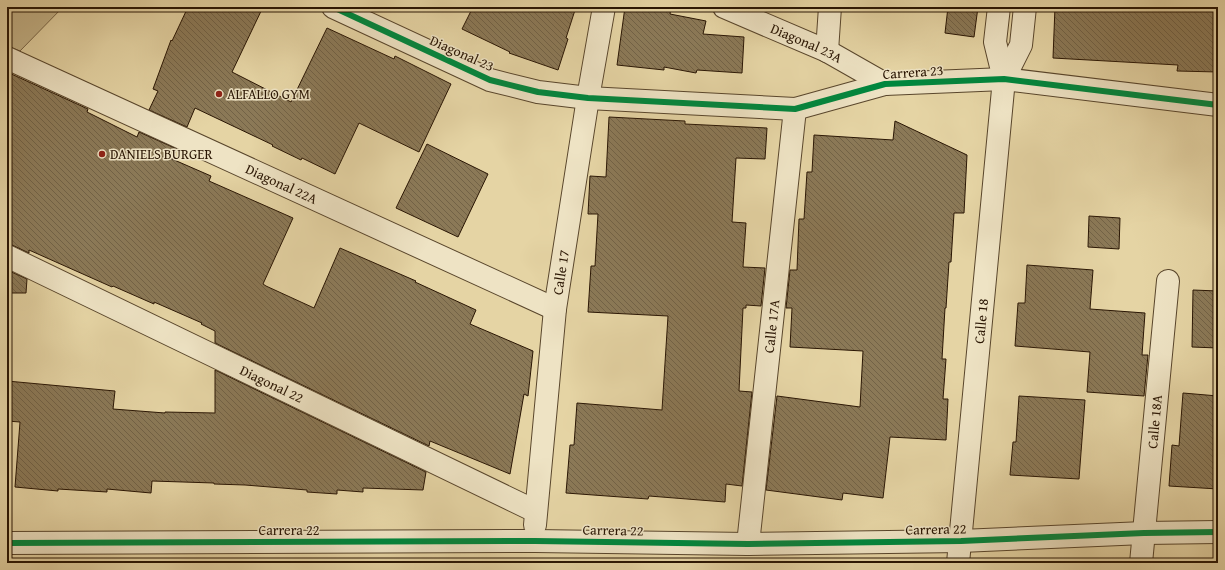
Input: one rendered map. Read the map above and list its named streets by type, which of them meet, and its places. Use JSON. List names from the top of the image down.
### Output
{
  "streets": {
    "street": [
      "Diagonal 23A",
      "Diagonal 23",
      "Carrera 23",
      "Diagonal 22A",
      "Calle 17",
      "Calle 18",
      "Calle 17A",
      "Diagonal 22",
      "Calle 18A",
      "Carrera 22"
    ]
  },
  "crossings": [
    ["Diagonal 23A", "Carrera 23"],
    ["Diagonal 23", "Carrera 23"],
    ["Diagonal 23", "Calle 17"],
    ["Carrera 23", "Calle 17"],
    ["Carrera 23", "Calle 18"],
    ["Carrera 23", "Calle 17A"],
    ["Diagonal 22A", "Calle 17"],
    ["Calle 17", "Diagonal 22"],
    ["Calle 17", "Carrera 22"],
    ["Calle 18", "Carrera 22"],
    ["Calle 17A", "Carrera 22"],
    ["Calle 18A", "Carrera 22"]
  ],
  "places": ["ALFALLO GYM", "DANIELS BURGER"]
}
